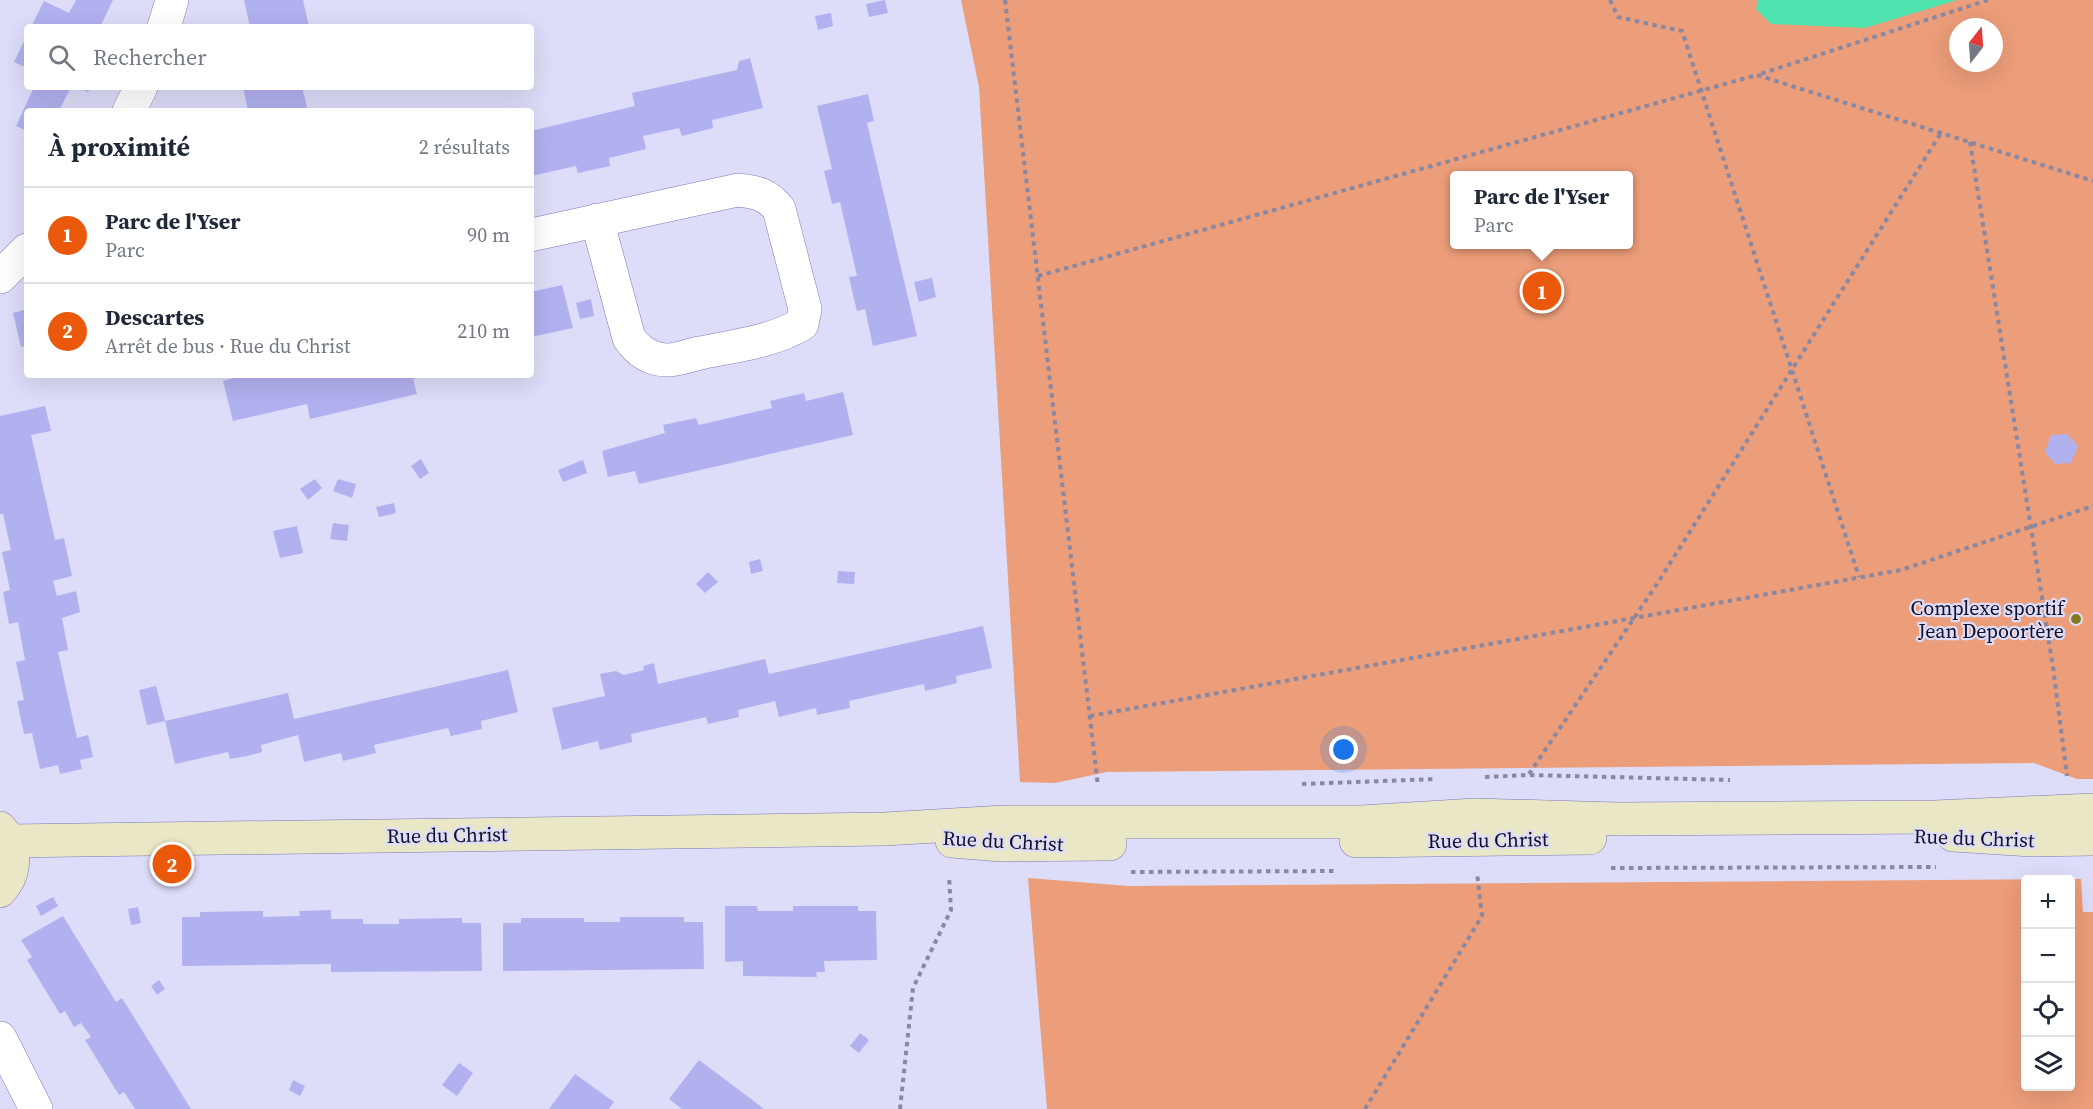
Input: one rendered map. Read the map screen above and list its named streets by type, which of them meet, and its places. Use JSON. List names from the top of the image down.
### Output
{
  "streets": {
    "street": ["Rue du Christ"]
  },
  "places": ["Complexe sportif Jean Depoortère"],
  "north": "top",
  "page": {
    "search": "Rechercher",
    "heading": ["À proximité", "2 résultats"],
    "popup": ["Parc de l'Yser", "Parc"],
    "list": [
      {
        "mark": "1",
        "name": "Parc de l'Yser",
        "note": "Parc",
        "value": "90 m"
      },
      {
        "mark": "2",
        "name": "Descartes",
        "note": "Arrêt de bus · Rue du Christ",
        "value": "210 m"
      }
    ],
    "pins": ["1", "2"],
    "map_buttons": ["+", "−"]
  }
}
